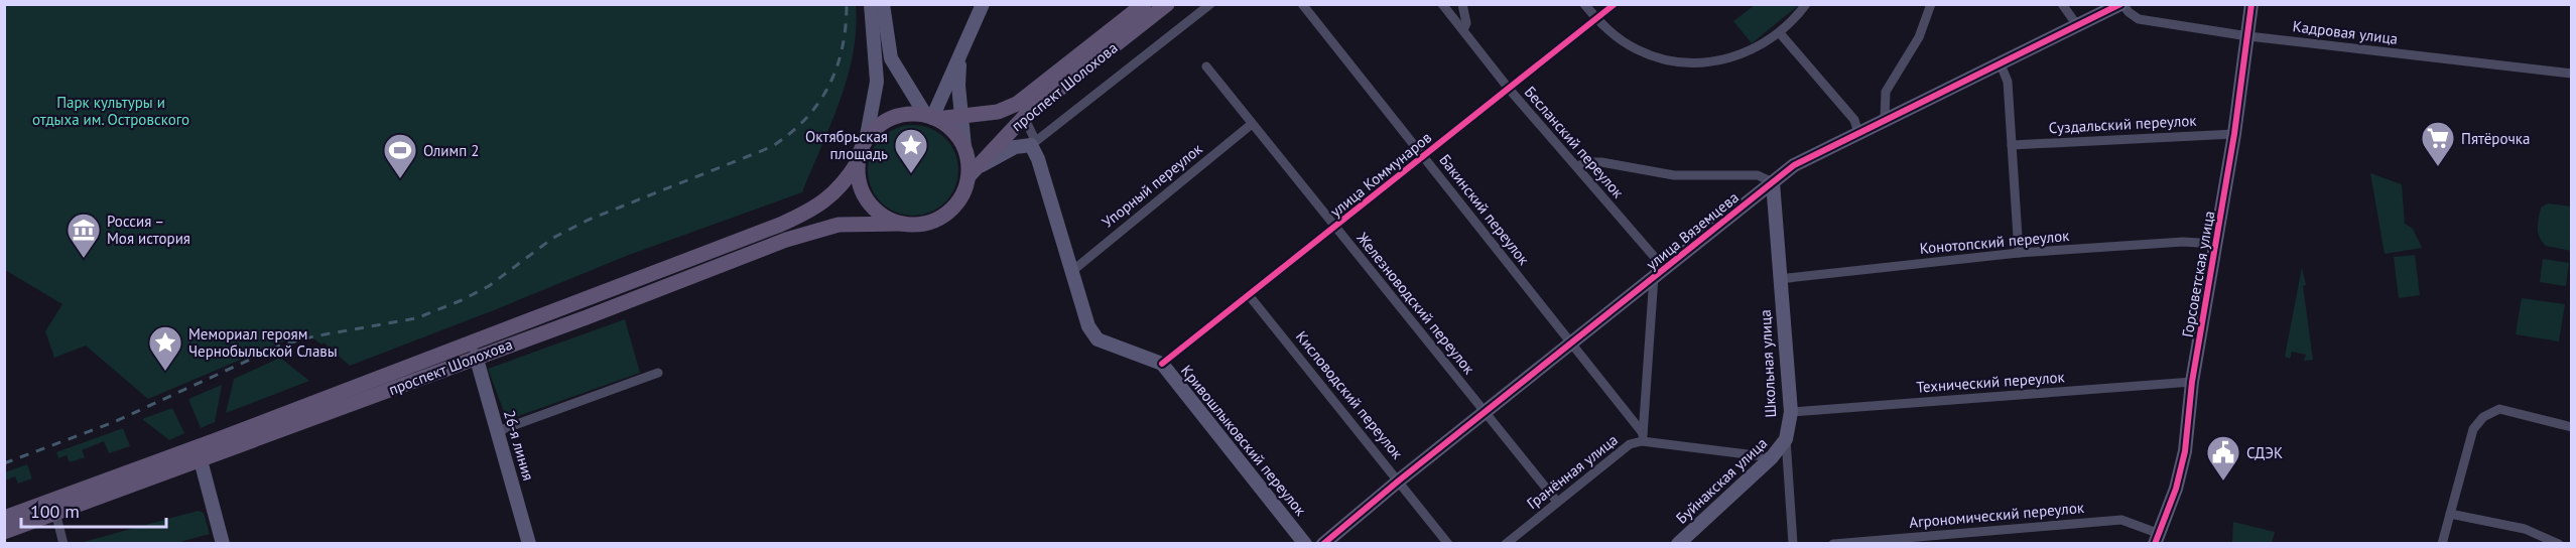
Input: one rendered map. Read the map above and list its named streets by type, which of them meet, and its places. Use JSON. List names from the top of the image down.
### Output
{
  "streets": {
    "main road": ["проспект Шолохова"],
    "street": [
      "Кадровая улица",
      "Суздальский переулок",
      "Бесланский переулок",
      "улица Коммунаров",
      "Упорный переулок",
      "Бакинский переулок",
      "улица Вяземцева",
      "Конотопский переулок",
      "Горсоветская улица",
      "Железноводский переулок",
      "Школьная улица",
      "Технический переулок",
      "Кисловодский переулок",
      "Кривошлыковский переулок",
      "26-я линия",
      "Гранённая улица",
      "Буйнакская улица",
      "Агрономический переулок"
    ]
  },
  "crossings": [
    ["Кадровая улица", "улица Вяземцева"],
    ["Кадровая улица", "Горсоветская улица"],
    ["проспект Шолохова", "26-я линия"],
    ["Суздальский переулок", "Горсоветская улица"],
    ["Бесланский переулок", "улица Коммунаров"],
    ["Бесланский переулок", "улица Вяземцева"],
    ["улица Коммунаров", "Бакинский переулок"],
    ["улица Коммунаров", "Железноводский переулок"],
    ["улица Коммунаров", "Кисловодский переулок"],
    ["улица Коммунаров", "Кривошлыковский переулок"],
    ["Упорный переулок", "Железноводский переулок"],
    ["Упорный переулок", "Кривошлыковский переулок"],
    ["Бакинский переулок", "улица Вяземцева"],
    ["Бакинский переулок", "Гранённая улица"],
    ["улица Вяземцева", "Железноводский переулок"],
    ["улица Вяземцева", "Школьная улица"],
    ["улица Вяземцева", "Кисловодский переулок"],
    ["Конотопский переулок", "Горсоветская улица"],
    ["Конотопский переулок", "Школьная улица"],
    ["Горсоветская улица", "Технический переулок"],
    ["Горсоветская улица", "Агрономический переулок"],
    ["Железноводский переулок", "Гранённая улица"],
    ["Школьная улица", "Технический переулок"],
    ["Школьная улица", "Буйнакская улица"],
    ["Гранённая улица", "Буйнакская улица"]
  ],
  "parks": ["Парк культуры и отдыха им. Островского"],
  "places": {
    "supermarket": ["Пятёрочка"],
    "place": ["Октябрьская площадь", "Мемориал героям Чернобыльской Славы"],
    "sports": ["Олимп 2"],
    "museum": ["Россия – Моя история"],
    "public building": ["СДЭК"]
  },
  "scale_bar": "100 m"
}
